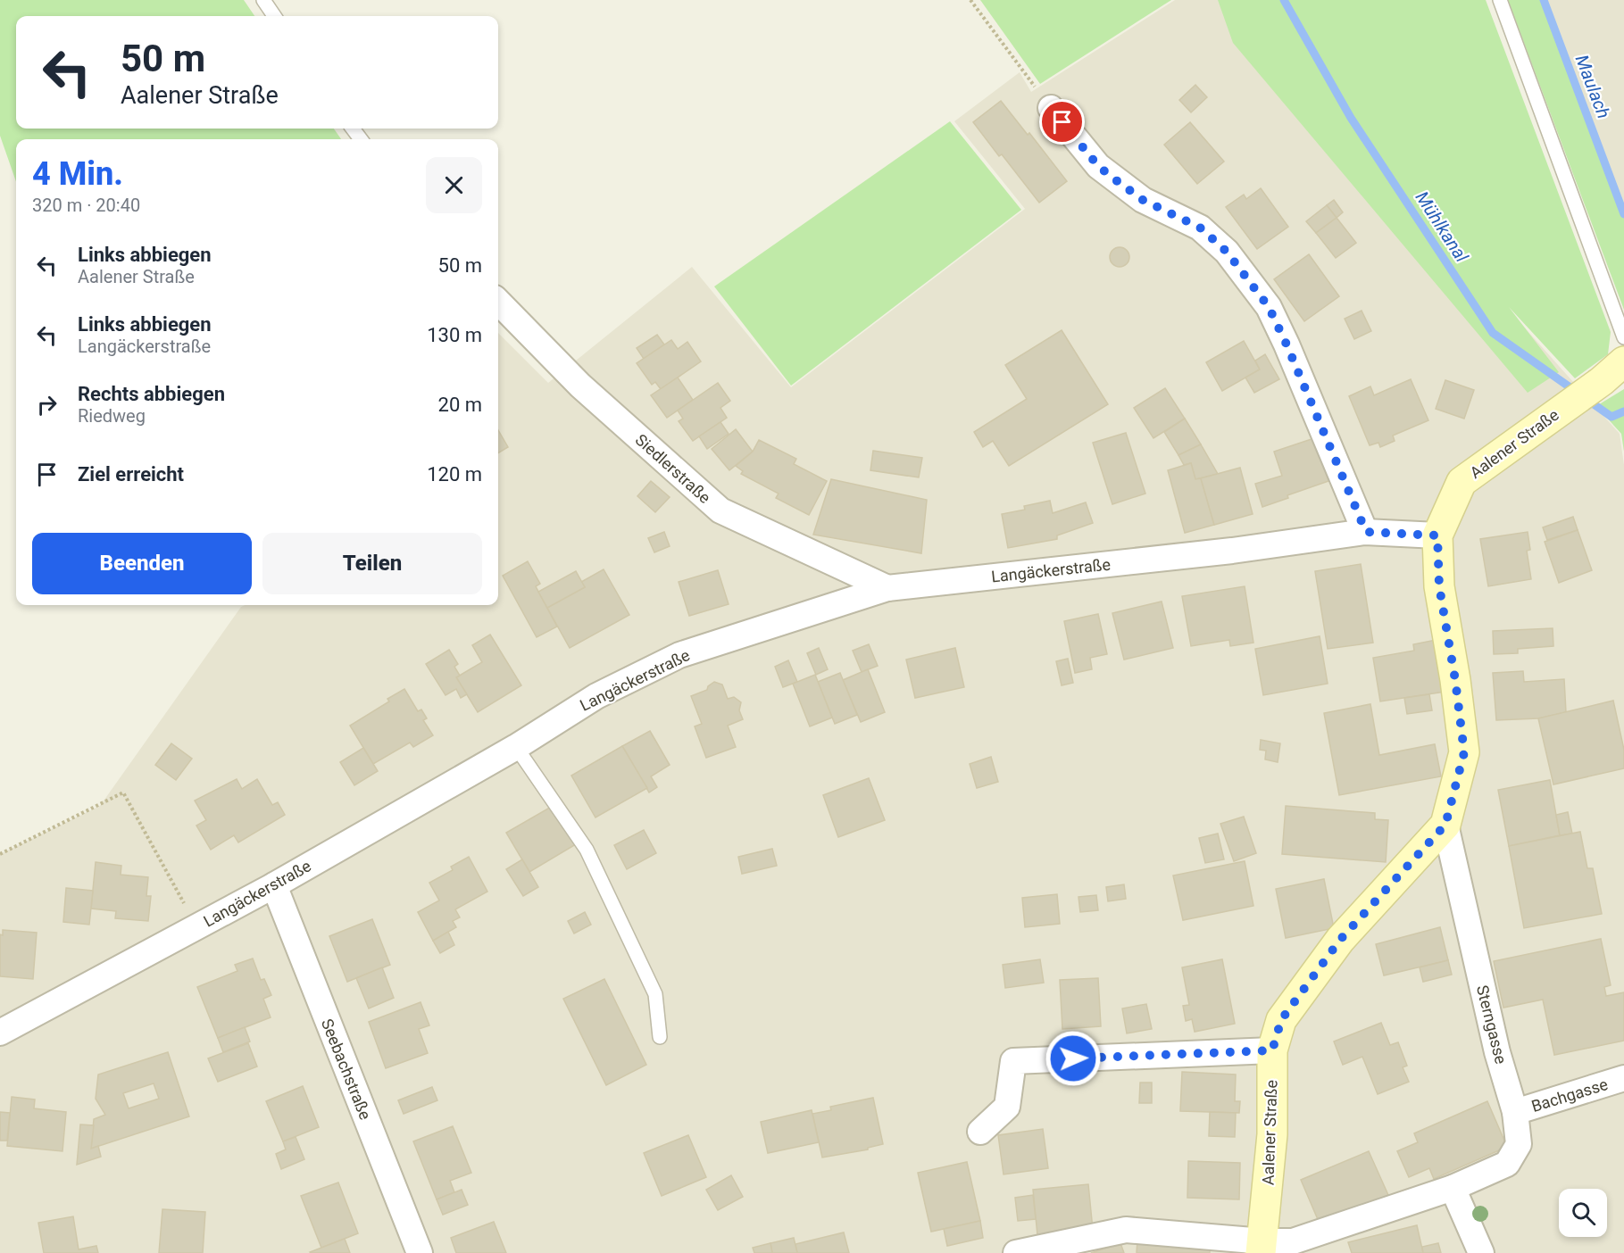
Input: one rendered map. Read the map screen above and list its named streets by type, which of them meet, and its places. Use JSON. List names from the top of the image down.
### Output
{
  "streets": {
    "street": [
      "Aalener Straße",
      "Siedlerstraße",
      "Langäckerstraße",
      "Sterngasse",
      "Seebachstraße",
      "Bachgasse"
    ]
  },
  "crossings": [
    ["Aalener Straße", "Langäckerstraße"],
    ["Aalener Straße", "Sterngasse"],
    ["Siedlerstraße", "Langäckerstraße"],
    ["Langäckerstraße", "Seebachstraße"],
    ["Sterngasse", "Bachgasse"]
  ],
  "water": ["Maulach", "Mühlkanal"],
  "page": {
    "turn": ["50 m", "Aalener Straße"],
    "heading": ["4 Min.", "320 m · 20:40"],
    "list": [
      {
        "name": "Links abbiegen",
        "note": "Aalener Straße",
        "value": "50 m"
      },
      {
        "name": "Links abbiegen",
        "note": "Langäckerstraße",
        "value": "130 m"
      },
      {
        "name": "Rechts abbiegen",
        "note": "Riedweg",
        "value": "20 m"
      },
      {
        "name": "Ziel erreicht",
        "value": "120 m"
      }
    ],
    "buttons": ["Beenden", "Teilen"]
  }
}
